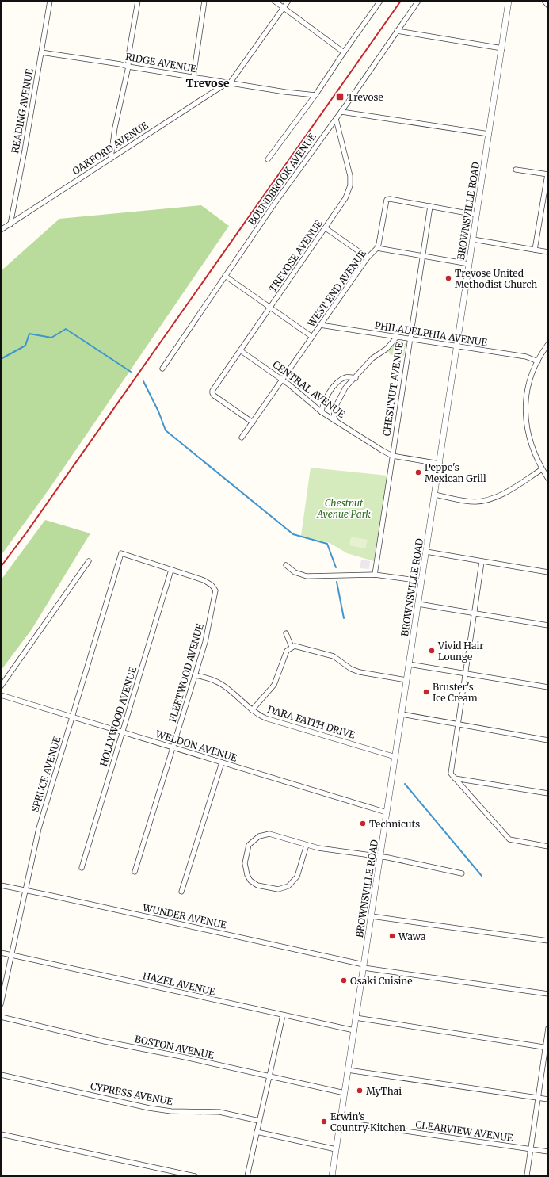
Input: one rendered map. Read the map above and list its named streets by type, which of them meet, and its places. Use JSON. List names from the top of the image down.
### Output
{
  "streets": {
    "street": [
      "RIDGE AVENUE",
      "READING AVENUE",
      "OAKFORD AVENUE",
      "BOUNDBROOK AVENUE",
      "BROWNSVILLE ROAD",
      "TREVOSE AVENUE",
      "WEST END AVENUE",
      "PHILADELPHIA AVENUE",
      "CENTRAL AVENUE",
      "CHESTNUT AVENUE",
      "FLEETWOOD AVENUE",
      "HOLLYWOOD AVENUE",
      "DARA FAITH DRIVE",
      "WELDON AVENUE",
      "SPRUCE AVENUE",
      "WUNDER AVENUE",
      "HAZEL AVENUE",
      "BOSTON AVENUE",
      "CYPRESS AVENUE",
      "CLEARVIEW AVENUE"
    ]
  },
  "crossings": [
    ["RIDGE AVENUE", "READING AVENUE"],
    ["RIDGE AVENUE", "OAKFORD AVENUE"],
    ["READING AVENUE", "OAKFORD AVENUE"],
    ["BOUNDBROOK AVENUE", "TREVOSE AVENUE"],
    ["BROWNSVILLE ROAD", "PHILADELPHIA AVENUE"],
    ["BROWNSVILLE ROAD", "CENTRAL AVENUE"],
    ["BROWNSVILLE ROAD", "DARA FAITH DRIVE"],
    ["BROWNSVILLE ROAD", "WELDON AVENUE"],
    ["BROWNSVILLE ROAD", "WUNDER AVENUE"],
    ["BROWNSVILLE ROAD", "HAZEL AVENUE"],
    ["BROWNSVILLE ROAD", "BOSTON AVENUE"],
    ["BROWNSVILLE ROAD", "CLEARVIEW AVENUE"],
    ["TREVOSE AVENUE", "WEST END AVENUE"],
    ["TREVOSE AVENUE", "CENTRAL AVENUE"],
    ["WEST END AVENUE", "PHILADELPHIA AVENUE"],
    ["WEST END AVENUE", "CENTRAL AVENUE"],
    ["WEST END AVENUE", "CHESTNUT AVENUE"],
    ["PHILADELPHIA AVENUE", "CHESTNUT AVENUE"],
    ["CENTRAL AVENUE", "CHESTNUT AVENUE"],
    ["FLEETWOOD AVENUE", "HOLLYWOOD AVENUE"],
    ["FLEETWOOD AVENUE", "DARA FAITH DRIVE"],
    ["FLEETWOOD AVENUE", "WELDON AVENUE"],
    ["FLEETWOOD AVENUE", "SPRUCE AVENUE"],
    ["HOLLYWOOD AVENUE", "WELDON AVENUE"],
    ["HOLLYWOOD AVENUE", "SPRUCE AVENUE"],
    ["WELDON AVENUE", "SPRUCE AVENUE"],
    ["SPRUCE AVENUE", "WUNDER AVENUE"],
    ["SPRUCE AVENUE", "HAZEL AVENUE"]
  ],
  "districts": ["Trevose"],
  "parks": ["Chestnut Avenue Park"],
  "places": {
    "transit": ["Trevose"],
    "other": [
      "Trevose United Methodist Church",
      "Peppe's Mexican Grill",
      "Vivid Hair Lounge",
      "Bruster's Ice Cream",
      "Technicuts",
      "Wawa",
      "Osaki Cuisine",
      "MyThai",
      "Erwin's Country Kitchen"
    ]
  }
}
